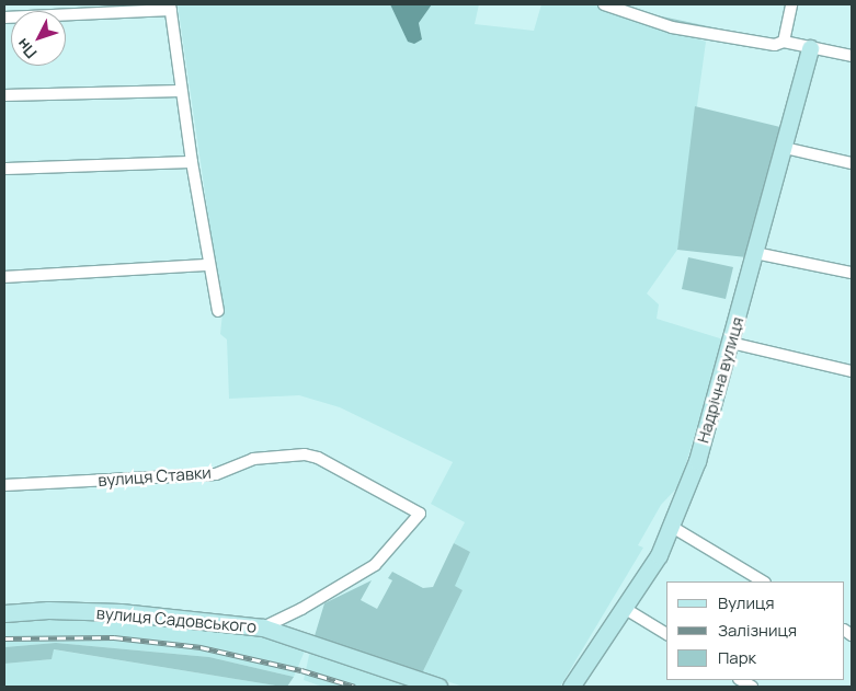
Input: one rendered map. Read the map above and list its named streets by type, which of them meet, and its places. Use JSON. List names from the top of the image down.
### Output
{
  "streets": {
    "street": ["Надрічна вулиця", "вулиця Ставки", "вулиця Садовського"]
  },
  "crossings": [
    ["вулиця Ставки", "вулиця Садовського"]
  ],
  "legend": ["Вулиця", "Залізниця", "Парк"],
  "north": "bottom left"
}
